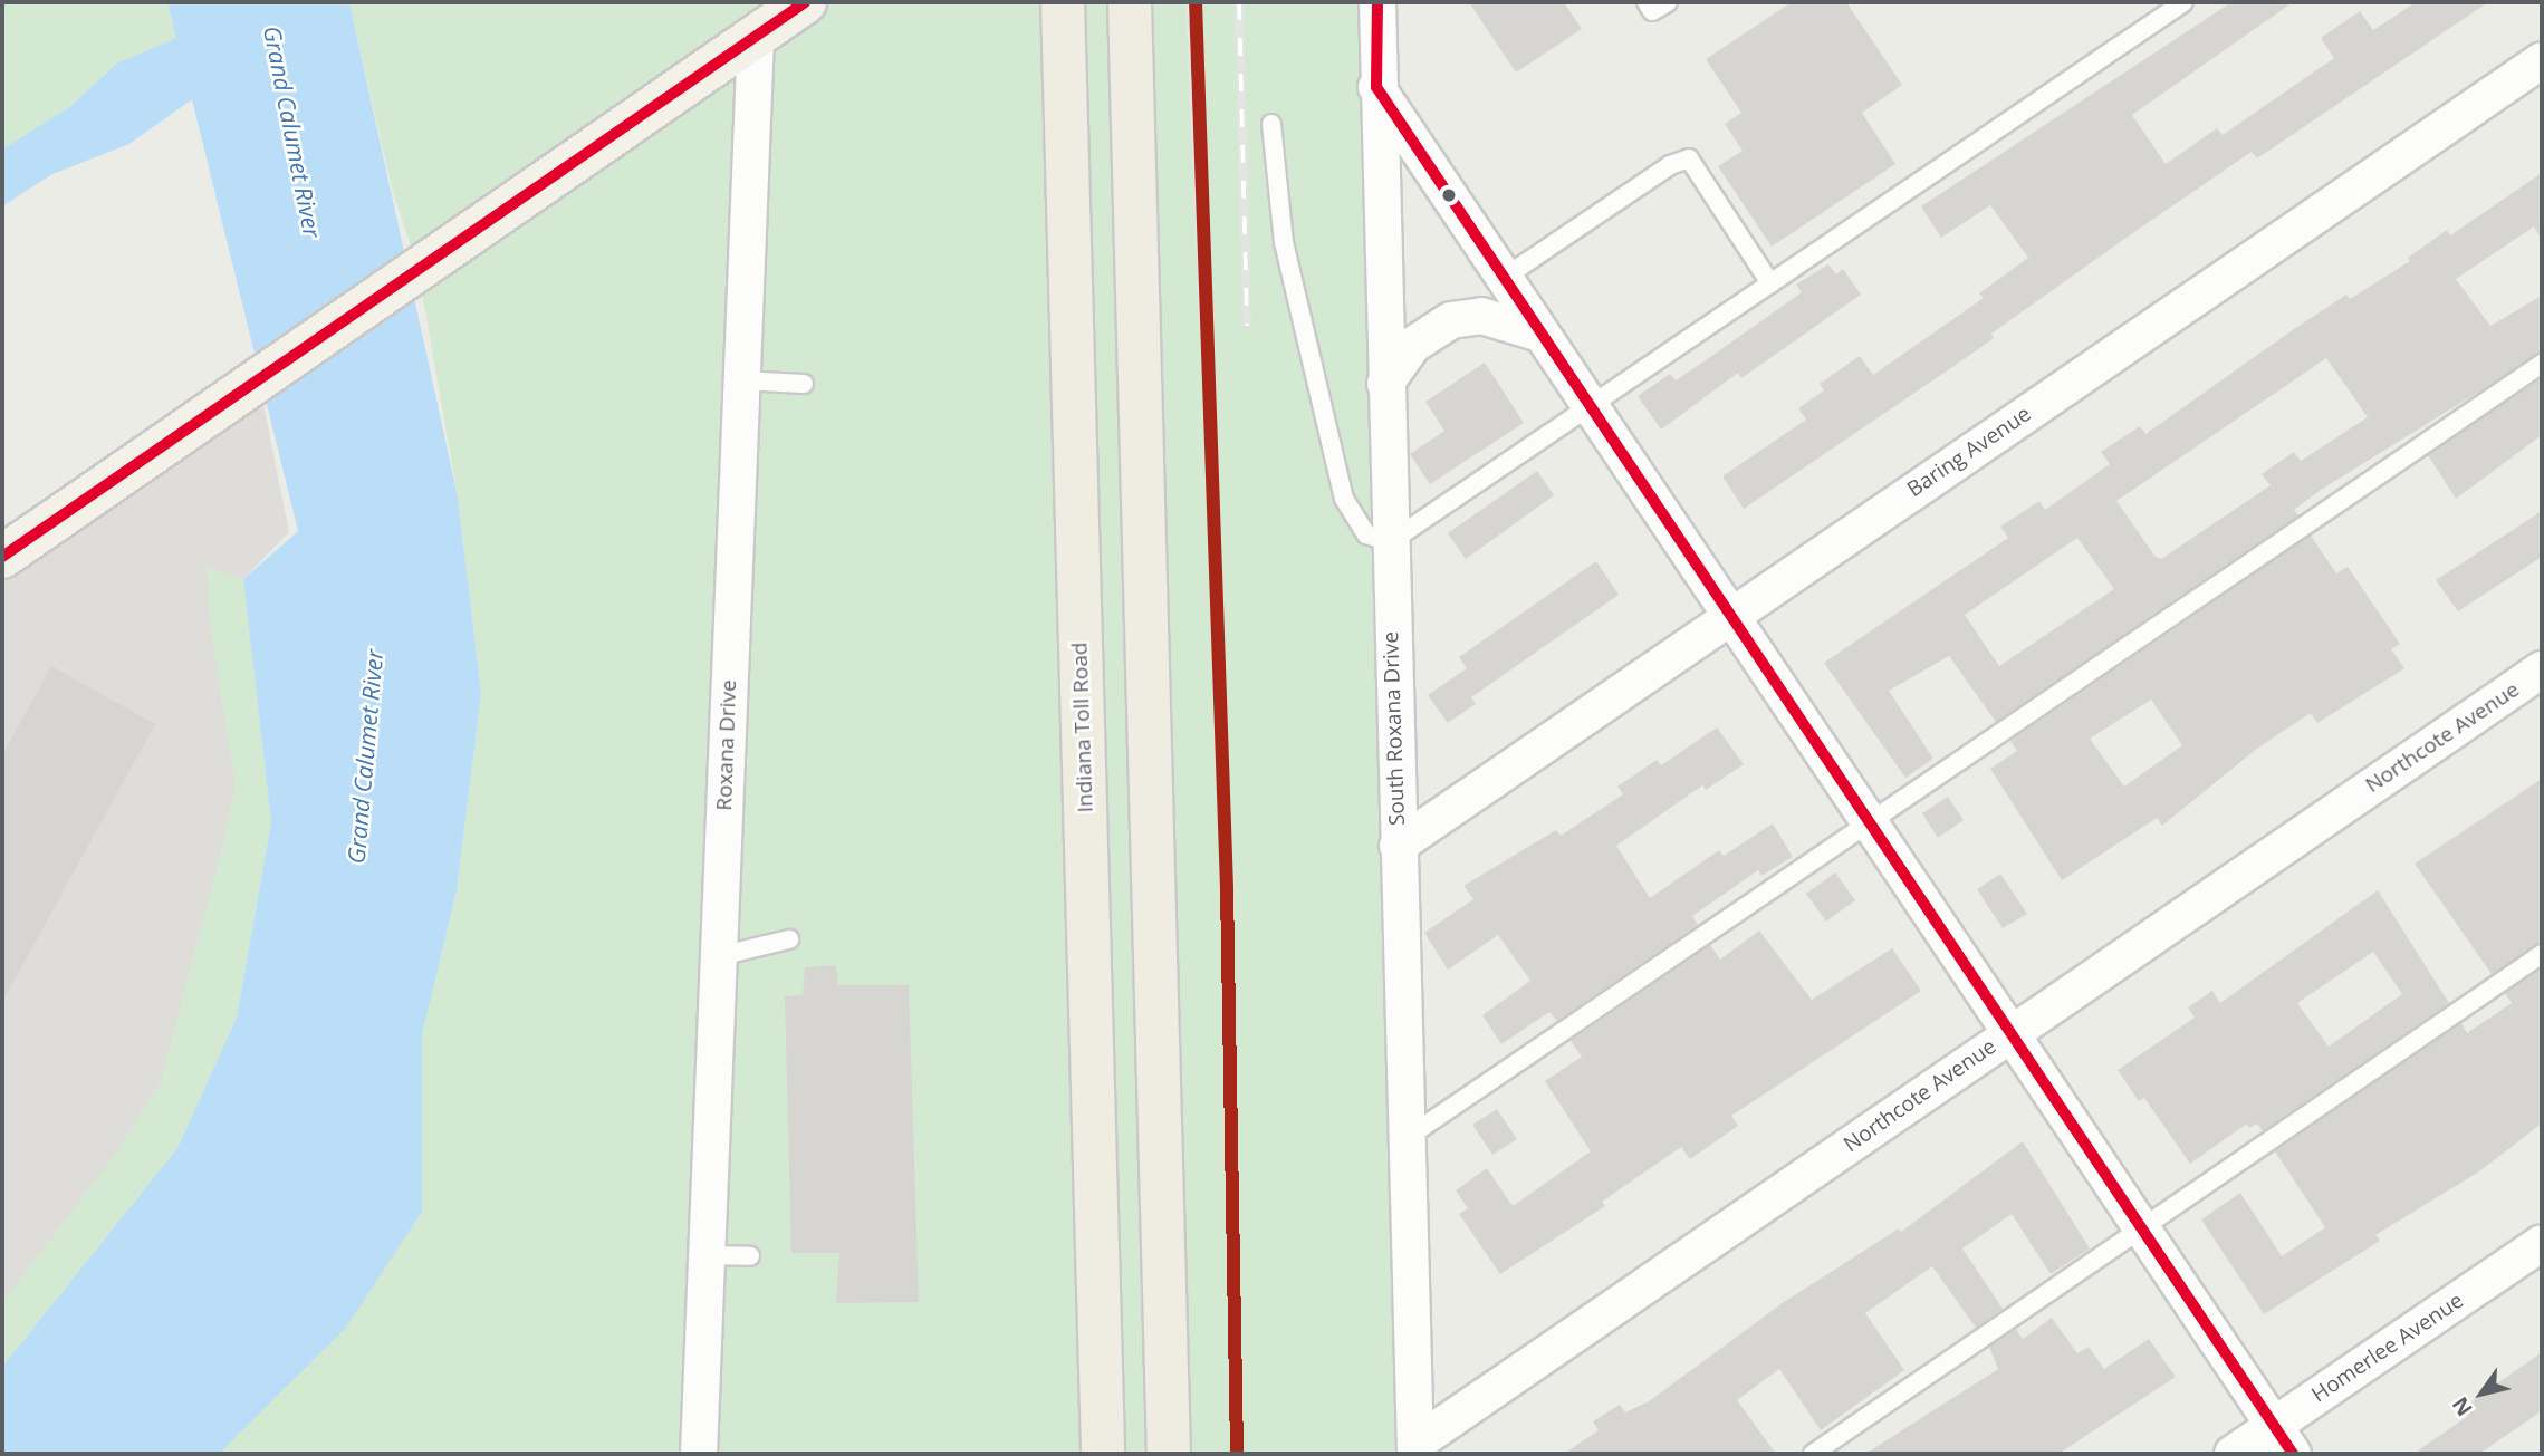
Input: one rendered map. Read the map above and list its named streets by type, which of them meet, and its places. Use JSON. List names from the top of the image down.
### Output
{
  "streets": {
    "highway": ["Indiana Toll Road"],
    "street": [
      "Baring Avenue",
      "South Roxana Drive",
      "Northcote Avenue",
      "Roxana Drive",
      "Homerlee Avenue"
    ]
  },
  "crossings": [
    ["Baring Avenue", "South Roxana Drive"],
    ["South Roxana Drive", "Northcote Avenue"]
  ],
  "water": ["Grand Calumet River"],
  "north": "bottom left"
}
